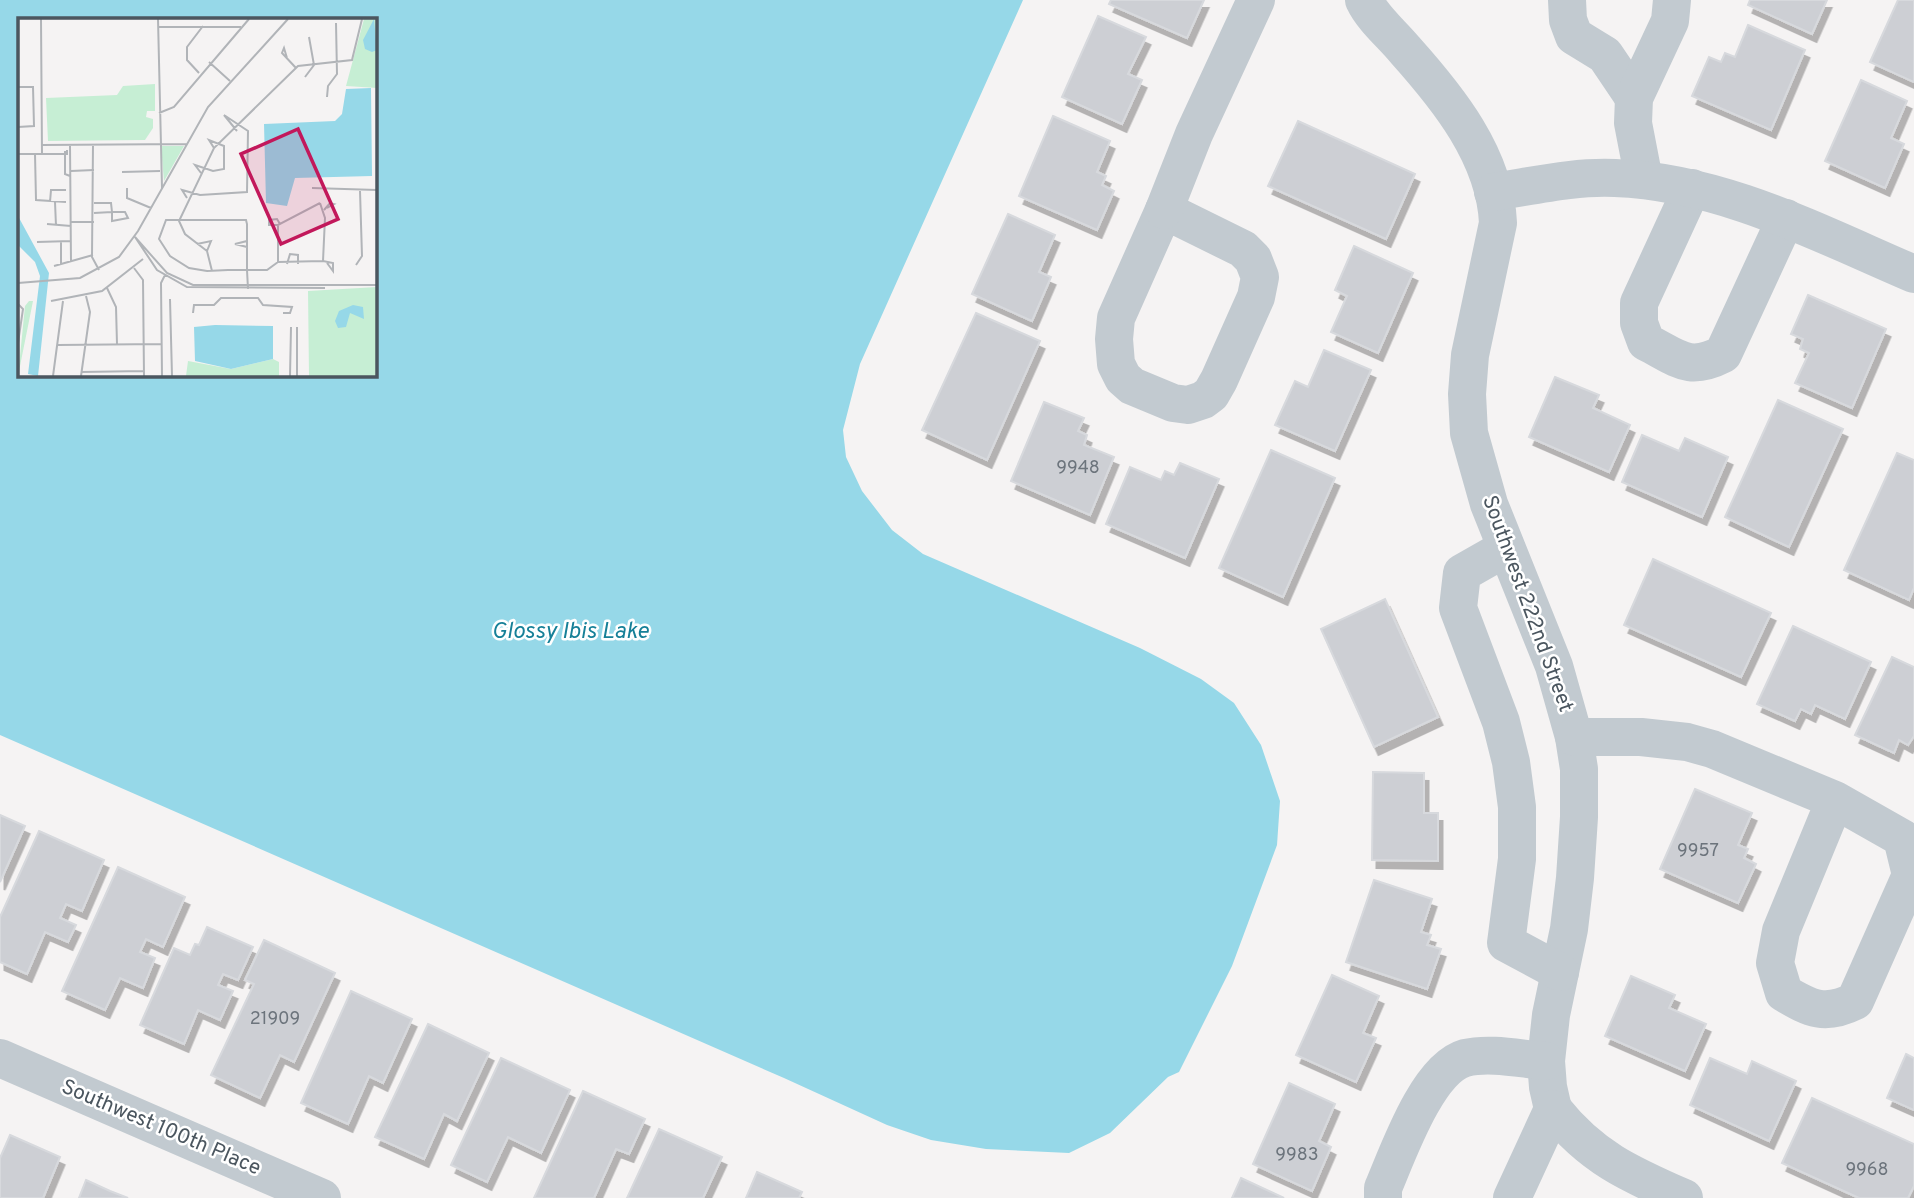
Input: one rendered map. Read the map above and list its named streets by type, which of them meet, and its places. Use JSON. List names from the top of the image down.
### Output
{
  "streets": {
    "street": ["Southwest 222nd Street", "Southwest 100th Place"]
  },
  "water": ["Glossy Ibis Lake"],
  "house_numbers": [
    "9948",
    "9957",
    "21909",
    "9983",
    "9968"
  ]
}
